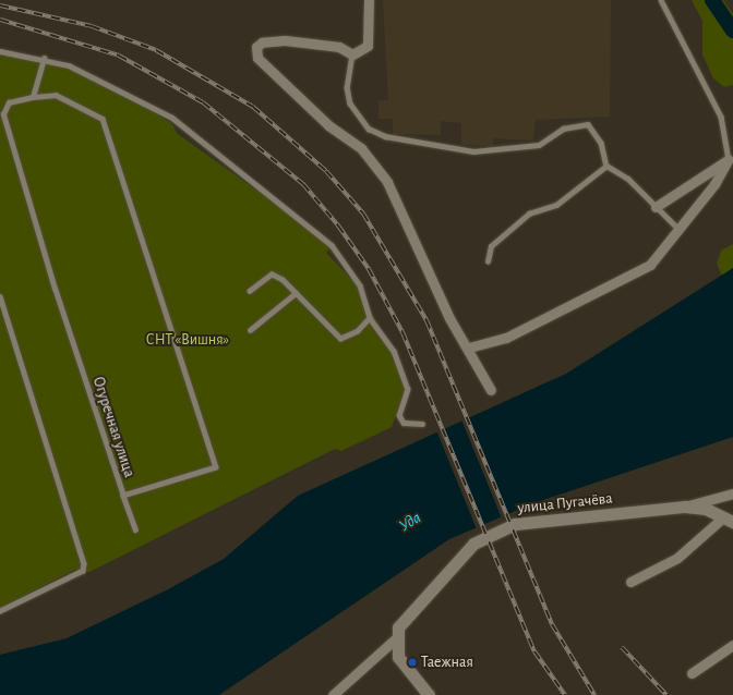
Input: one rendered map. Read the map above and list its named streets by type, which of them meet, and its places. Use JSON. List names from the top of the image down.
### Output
{
  "streets": {
    "street": ["улица Пугачёва"],
    "lane": ["Огуречная улица"]
  },
  "water": ["Уда"],
  "parks": ["СНТ «Вишня»"],
  "places": ["Таежная"]
}
